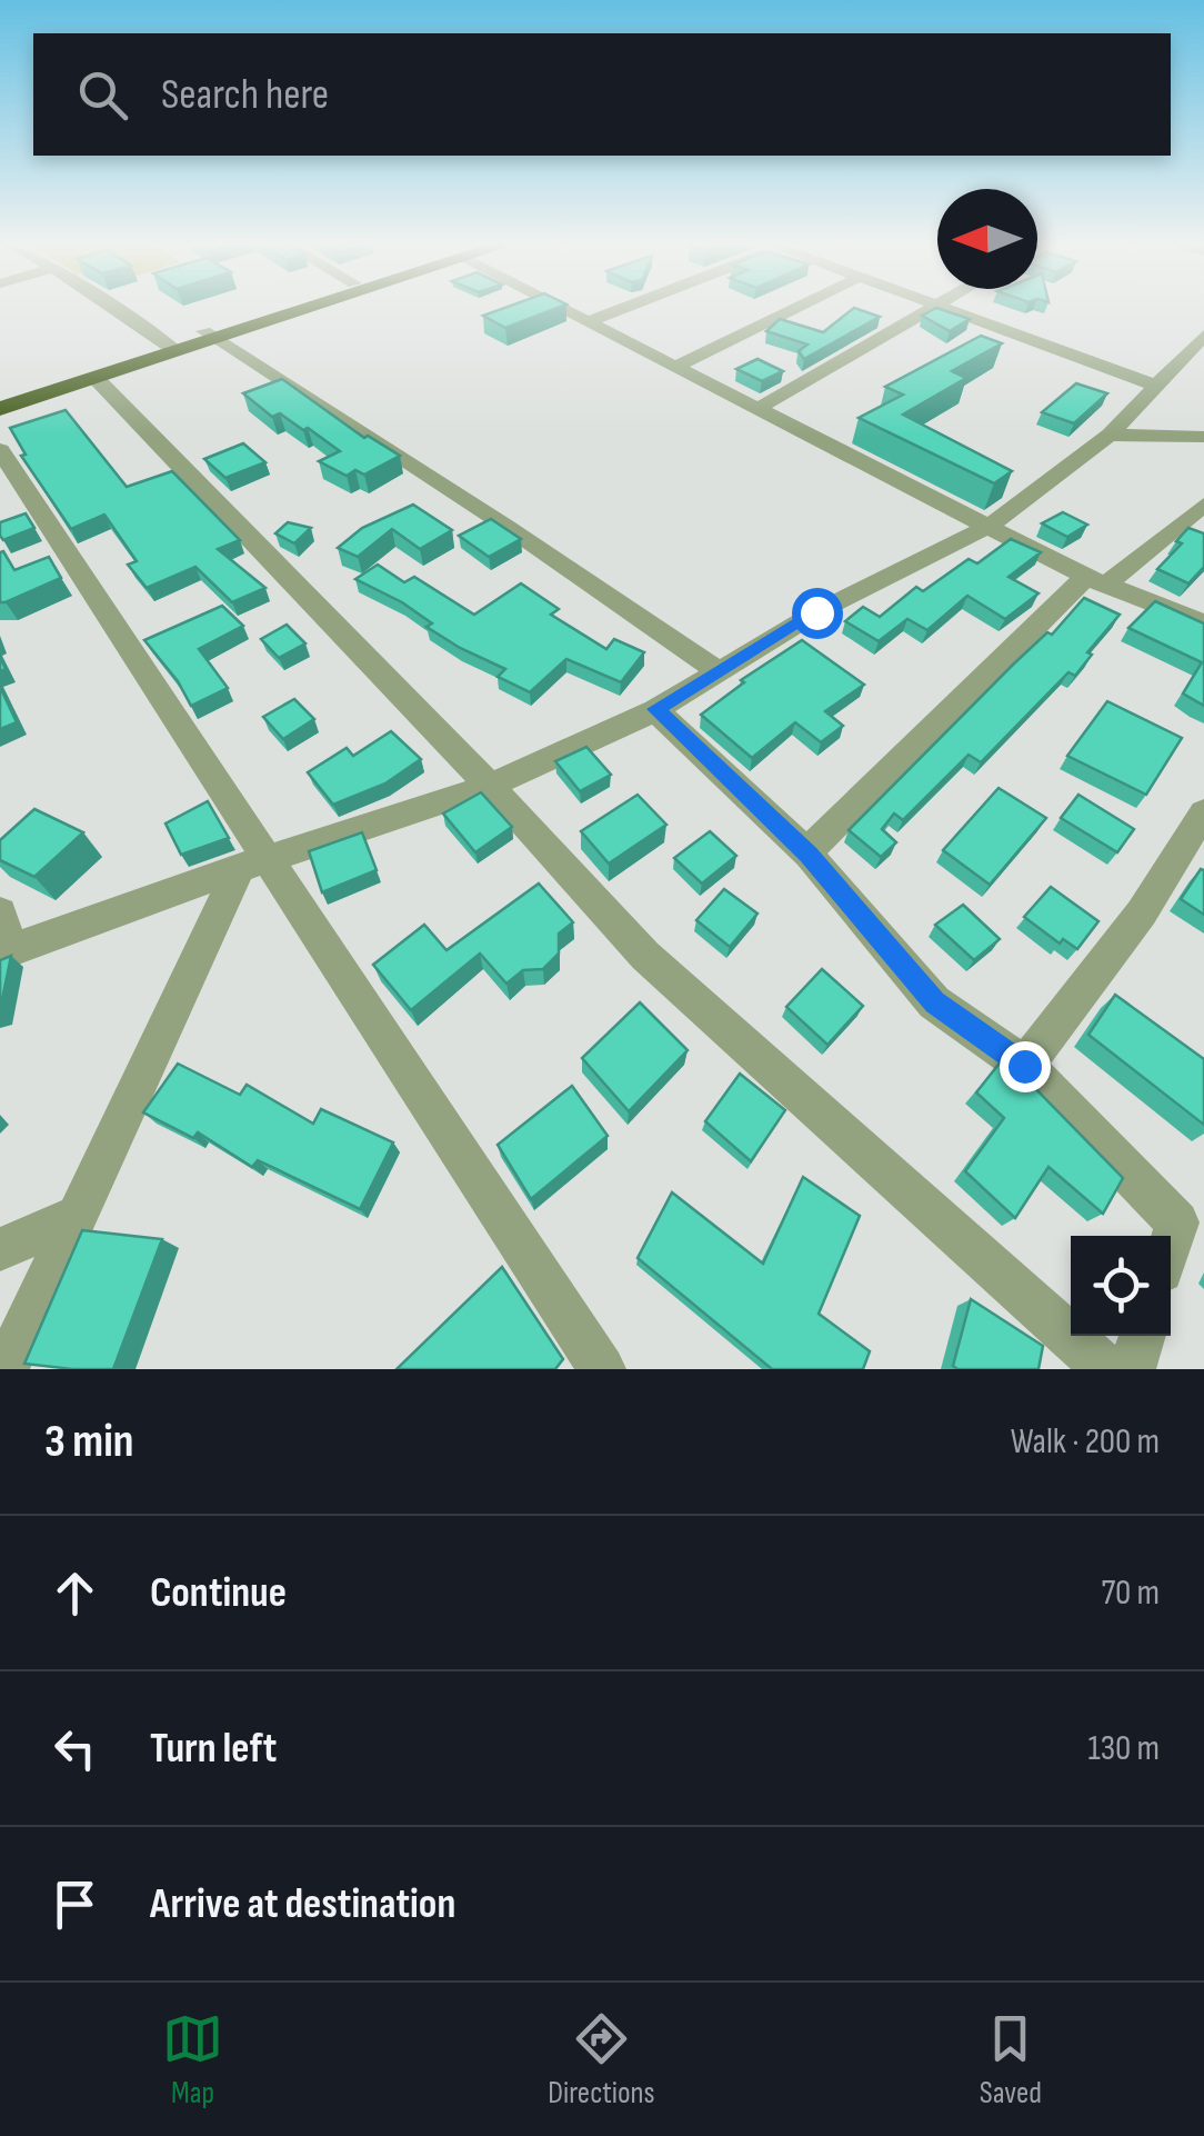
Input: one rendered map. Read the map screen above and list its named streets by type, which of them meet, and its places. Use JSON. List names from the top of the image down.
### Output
{
  "north": "left",
  "page": {
    "search": "Search here",
    "heading": ["3 min", "Walk · 200 m"],
    "list": [
      ["Continue", "70 m"],
      ["Turn left", "130 m"],
      "Arrive at destination"
    ],
    "nav": ["Map", "Directions", "Saved"]
  }
}
